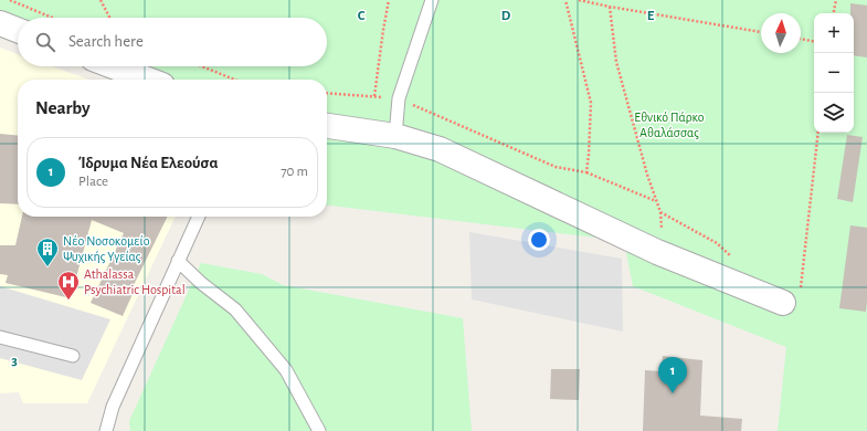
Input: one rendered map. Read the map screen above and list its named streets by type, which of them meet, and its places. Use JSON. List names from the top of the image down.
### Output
{
  "parks": ["Εθνικό Πάρκο Αθαλάσσας"],
  "places": {
    "building": ["Νέο Νοσοκομείο Ψυχικής Υγείας"],
    "hospital": ["Athalassa Psychiatric Hospital"]
  },
  "north": "top",
  "page": {
    "map_buttons": ["+", "−"],
    "search": "Search here",
    "heading": "Nearby",
    "list": [
      {
        "mark": "1",
        "name": "Ίδρυμα Νέα Ελεούσα",
        "note": "Place",
        "value": "70 m"
      }
    ],
    "pins": "1"
  },
  "grid": {
    "columns": ["C", "D", "E"],
    "rows": ["3"]
  }
}
